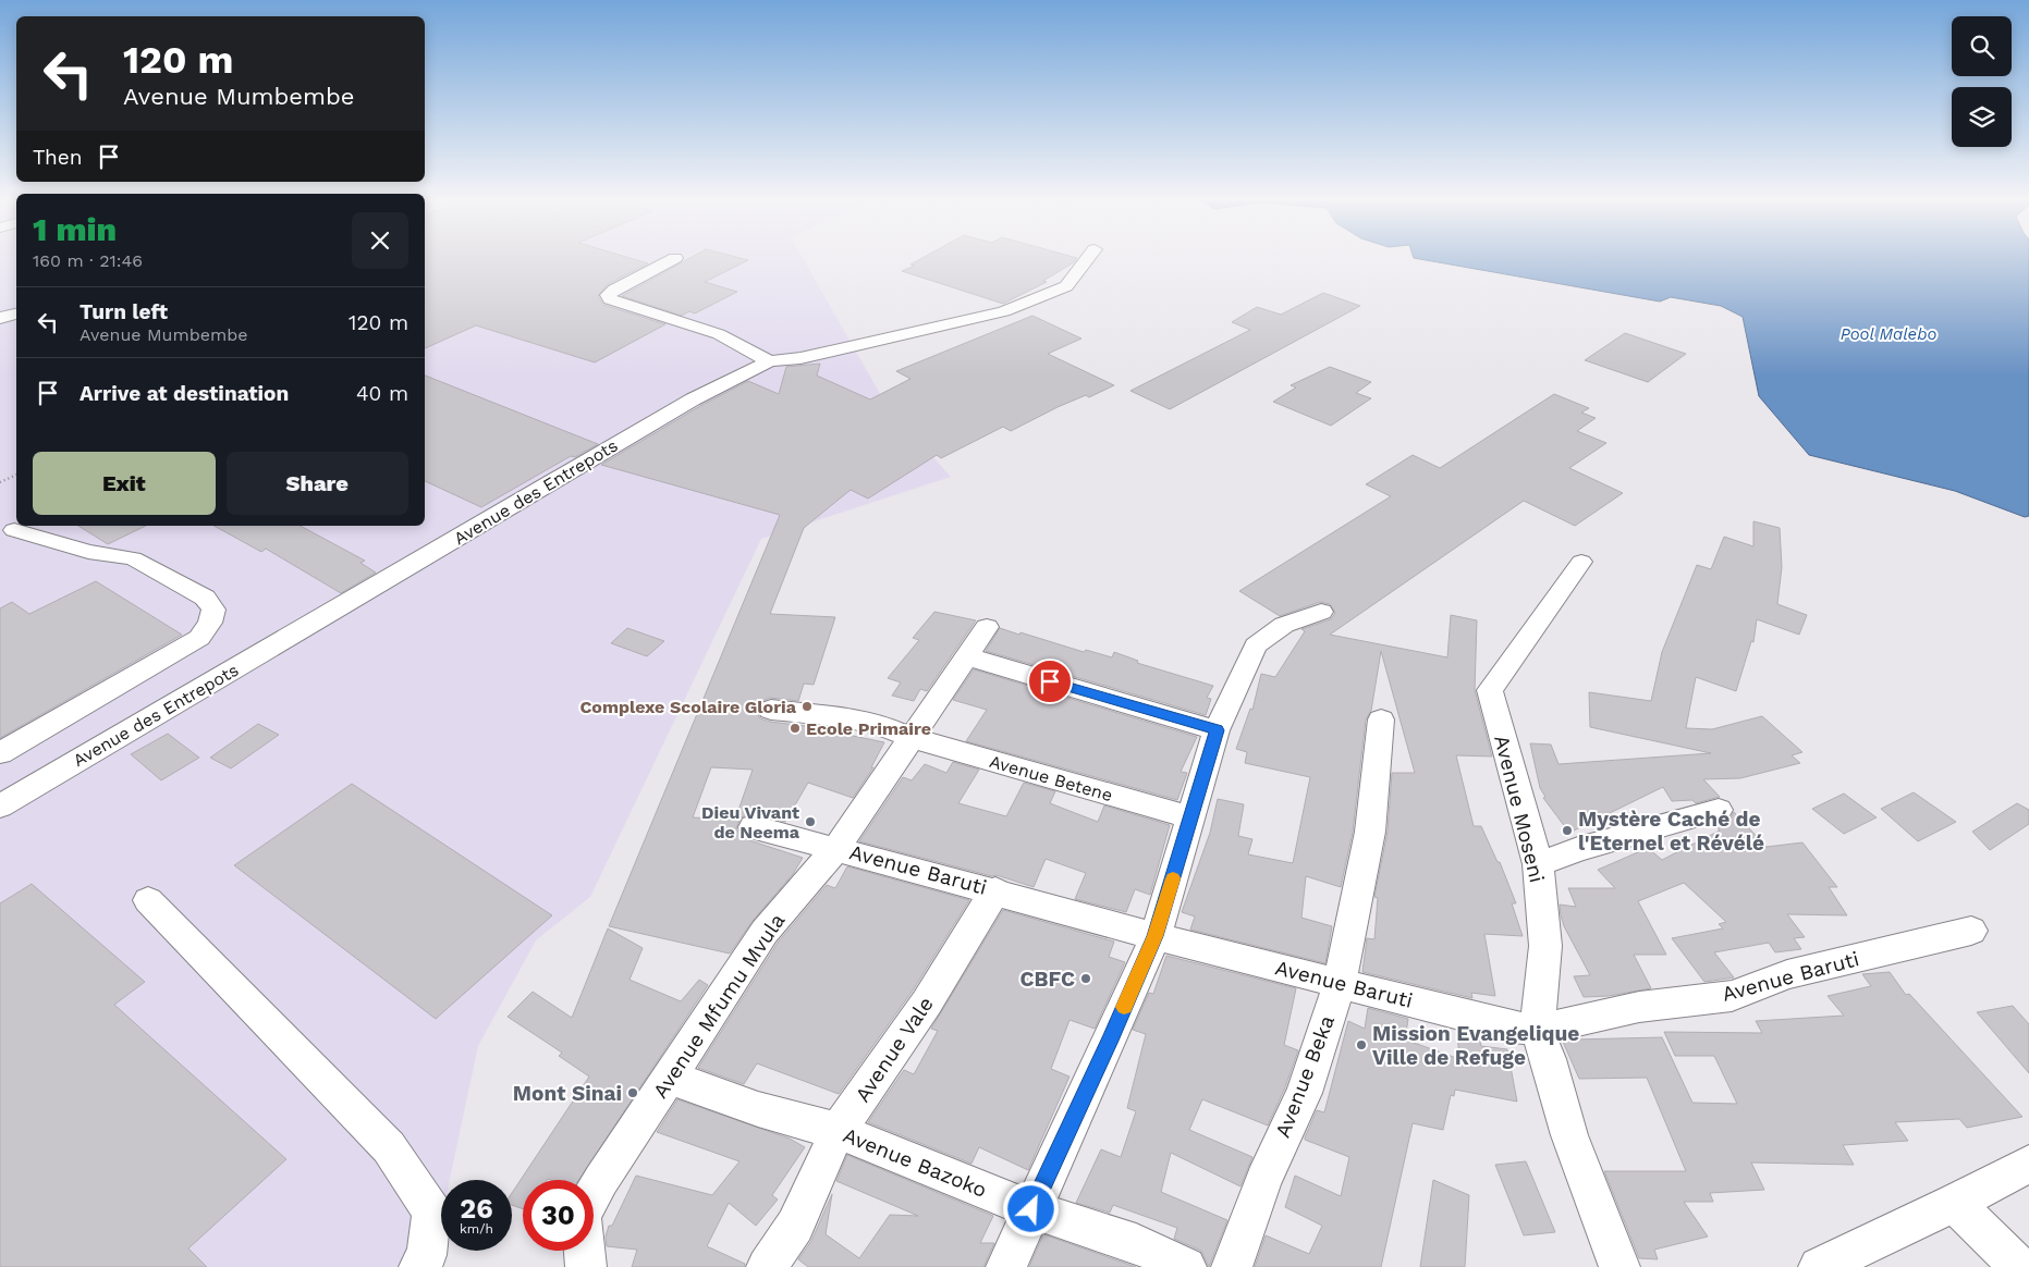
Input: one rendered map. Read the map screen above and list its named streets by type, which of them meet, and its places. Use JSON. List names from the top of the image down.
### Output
{
  "streets": {
    "street": [
      "Avenue des Entrepots",
      "Avenue Betene",
      "Avenue Moseni",
      "Avenue Baruti",
      "Avenue Mfumu Mvula",
      "Avenue Vale",
      "Avenue Beka",
      "Avenue Bazoko"
    ]
  },
  "crossings": [
    ["Avenue Betene", "Avenue Mfumu Mvula"],
    ["Avenue Moseni", "Avenue Baruti"],
    ["Avenue Baruti", "Avenue Mfumu Mvula"],
    ["Avenue Baruti", "Avenue Vale"],
    ["Avenue Baruti", "Avenue Beka"],
    ["Avenue Mfumu Mvula", "Avenue Bazoko"],
    ["Avenue Vale", "Avenue Bazoko"]
  ],
  "water": ["Pool Malebo"],
  "places": [
    "Complexe Scolaire Gloria",
    "Ecole Primaire",
    "Dieu Vivant de Neema",
    "Mystère Caché de l'Eternel et Révélé",
    "CBFC",
    "Mission Evangelique Ville de Refuge",
    "Mont Sinai"
  ],
  "page": {
    "turn": ["120 m", "Avenue Mumbembe"],
    "then": "Then",
    "heading": ["1 min", "160 m · 21:46"],
    "list": [
      {
        "name": "Turn left",
        "note": "Avenue Mumbembe",
        "value": "120 m"
      },
      {
        "name": "Arrive at destination",
        "value": "40 m"
      }
    ],
    "buttons": ["Exit", "Share"],
    "speed": "26 km/h",
    "limit": "30"
  }
}
